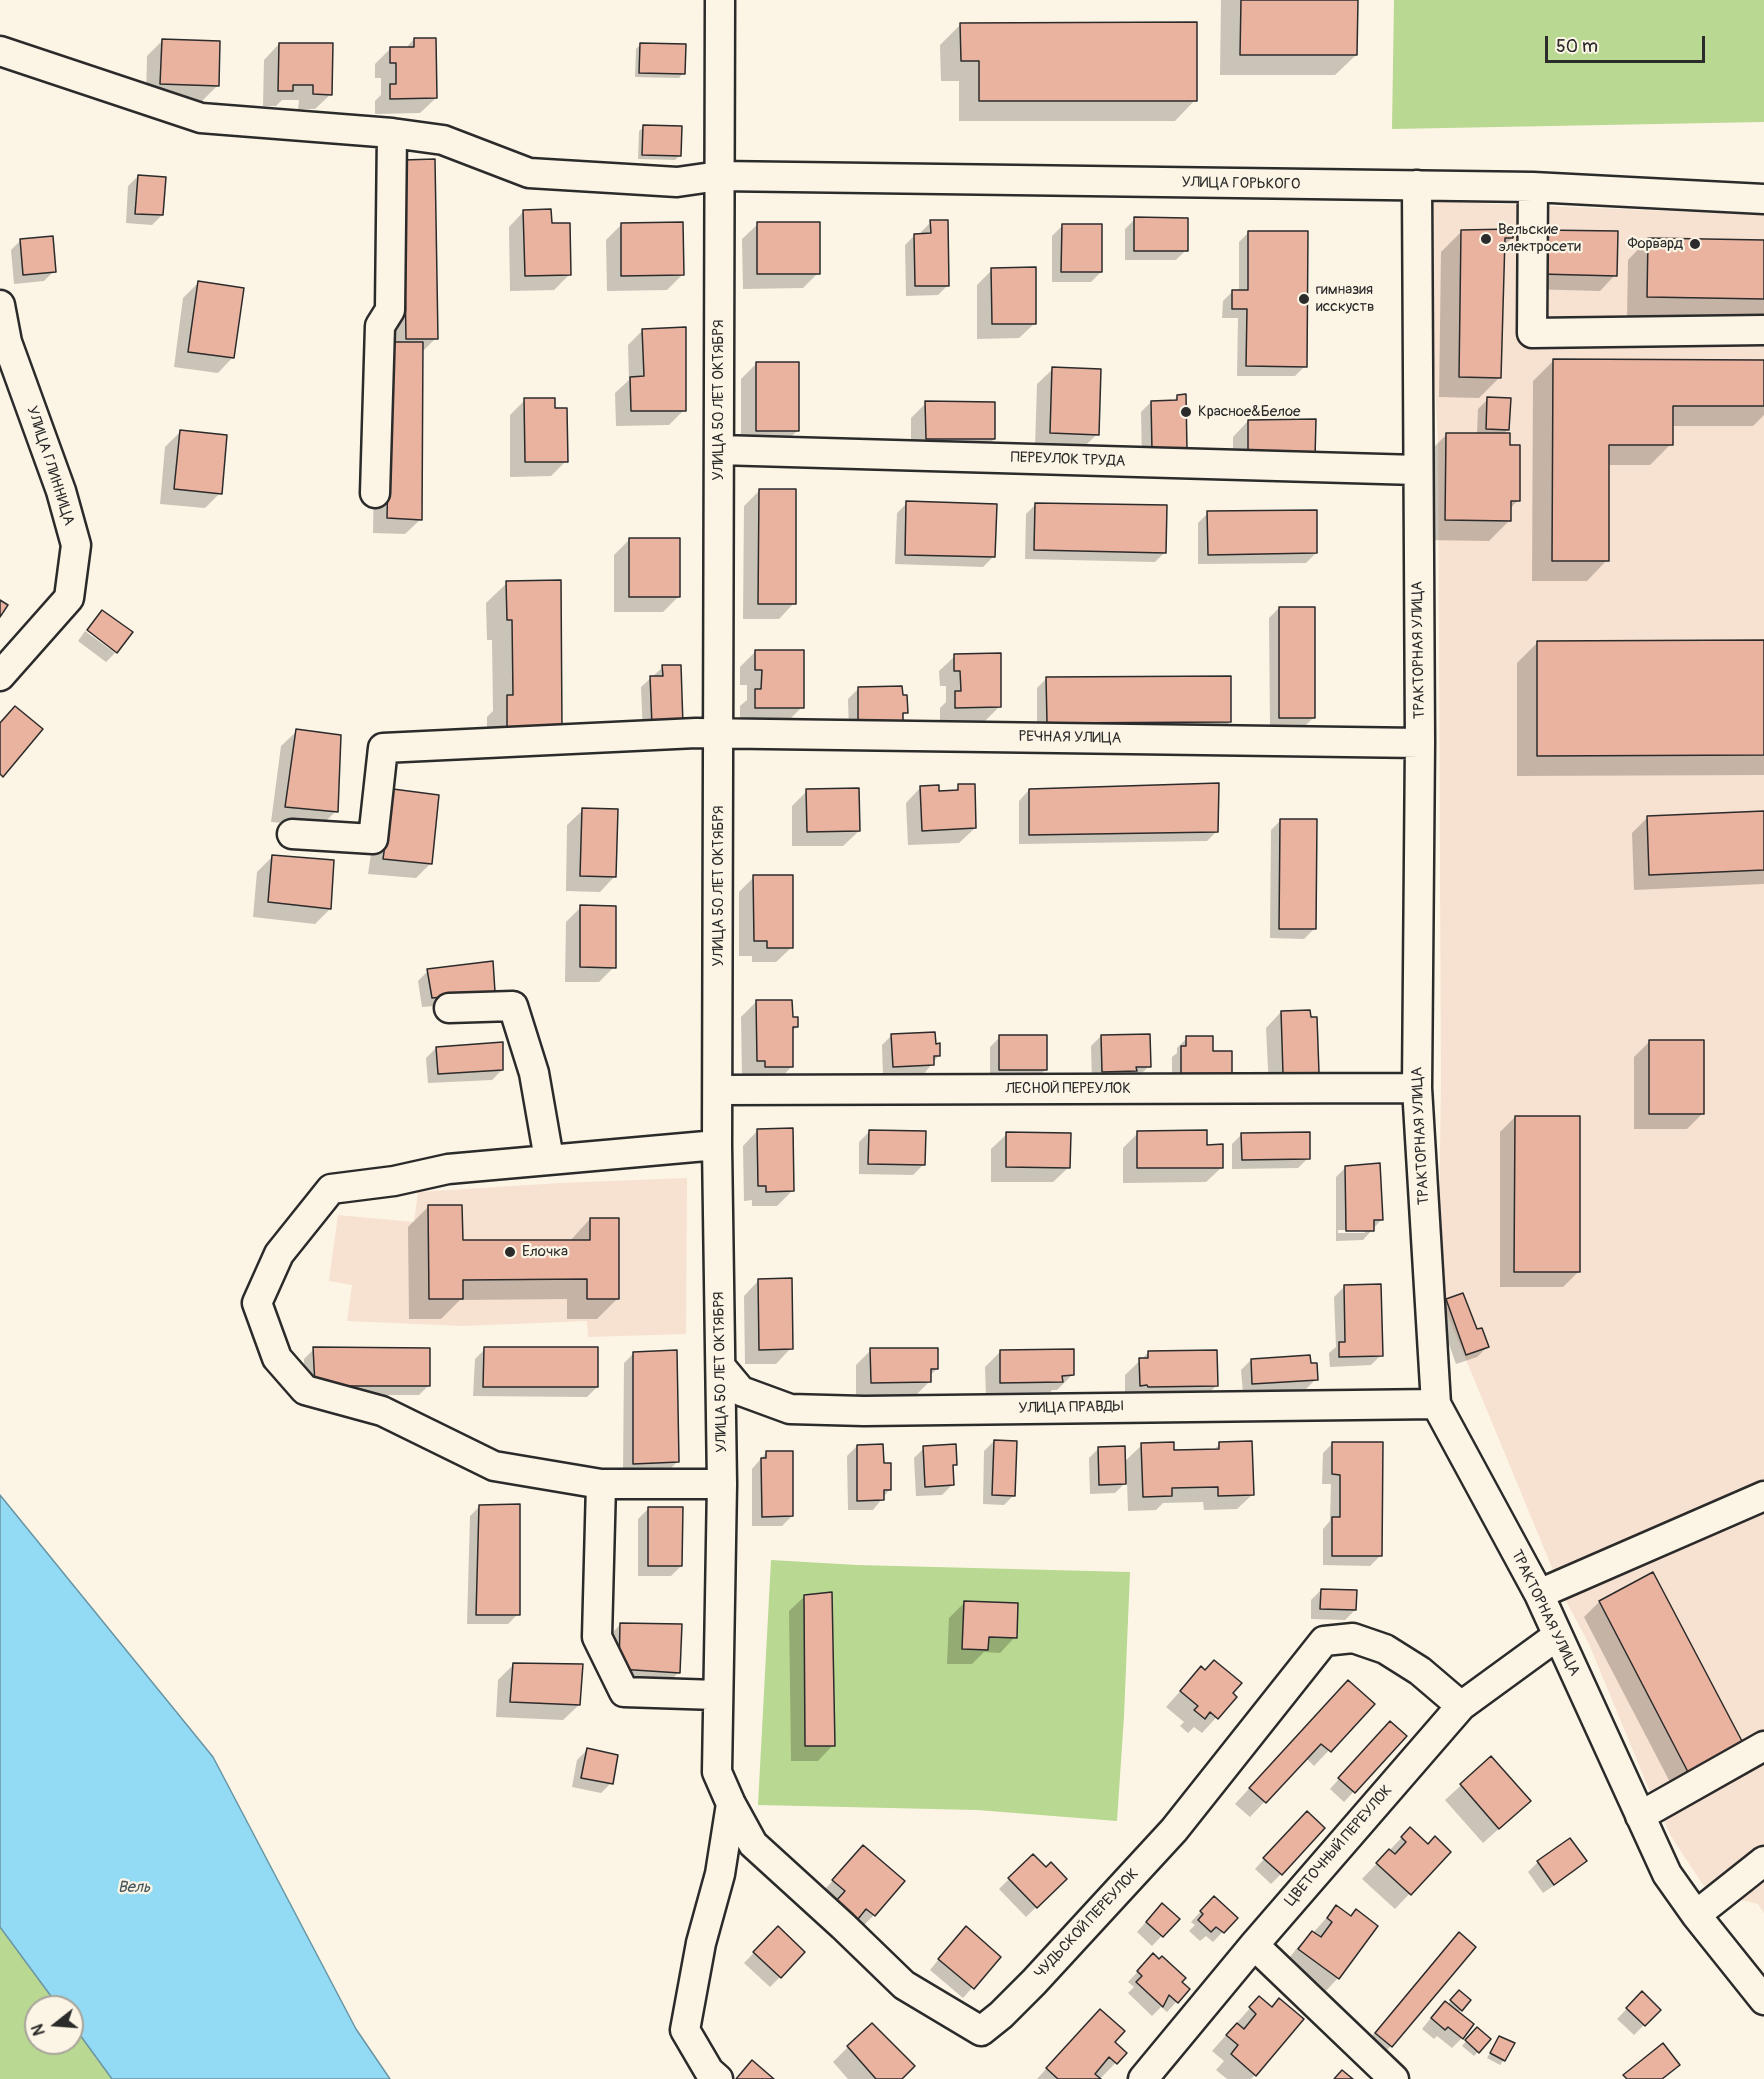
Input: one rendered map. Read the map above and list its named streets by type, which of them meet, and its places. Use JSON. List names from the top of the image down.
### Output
{
  "streets": {
    "street": [
      "УЛИЦА ГОРЬКОГО",
      "УЛИЦА 50 ЛЕТ ОКТЯБРЯ",
      "ПЕРЕУЛОК ТРУДА",
      "УЛИЦА ГЛИННИЦА",
      "ТРАКТОРНАЯ УЛИЦА",
      "РЕЧНАЯ УЛИЦА",
      "ЛЕСНОЙ ПЕРЕУЛОК",
      "УЛИЦА ПРАВДЫ",
      "ЦВЕТОЧНЫЙ ПЕРЕУЛОК",
      "ЧУДЬСКОЙ ПЕРЕУЛОК"
    ]
  },
  "crossings": [
    ["УЛИЦА ГОРЬКОГО", "УЛИЦА 50 ЛЕТ ОКТЯБРЯ"],
    ["УЛИЦА ГОРЬКОГО", "ТРАКТОРНАЯ УЛИЦА"],
    ["УЛИЦА 50 ЛЕТ ОКТЯБРЯ", "ПЕРЕУЛОК ТРУДА"],
    ["УЛИЦА 50 ЛЕТ ОКТЯБРЯ", "РЕЧНАЯ УЛИЦА"],
    ["УЛИЦА 50 ЛЕТ ОКТЯБРЯ", "ЛЕСНОЙ ПЕРЕУЛОК"],
    ["УЛИЦА 50 ЛЕТ ОКТЯБРЯ", "УЛИЦА ПРАВДЫ"],
    ["УЛИЦА 50 ЛЕТ ОКТЯБРЯ", "ЧУДЬСКОЙ ПЕРЕУЛОК"],
    ["ПЕРЕУЛОК ТРУДА", "ТРАКТОРНАЯ УЛИЦА"],
    ["ТРАКТОРНАЯ УЛИЦА", "РЕЧНАЯ УЛИЦА"],
    ["ТРАКТОРНАЯ УЛИЦА", "ЛЕСНОЙ ПЕРЕУЛОК"],
    ["ТРАКТОРНАЯ УЛИЦА", "УЛИЦА ПРАВДЫ"],
    ["ТРАКТОРНАЯ УЛИЦА", "ЦВЕТОЧНЫЙ ПЕРЕУЛОК"],
    ["ЦВЕТОЧНЫЙ ПЕРЕУЛОК", "ЧУДЬСКОЙ ПЕРЕУЛОК"]
  ],
  "water": ["Вель"],
  "places": [
    "Вельские электросети",
    "Форвард",
    "гимназия исскуств",
    "Красное&Белое",
    "Елочка"
  ],
  "scale_bar": "50 m",
  "north": "left"
}
